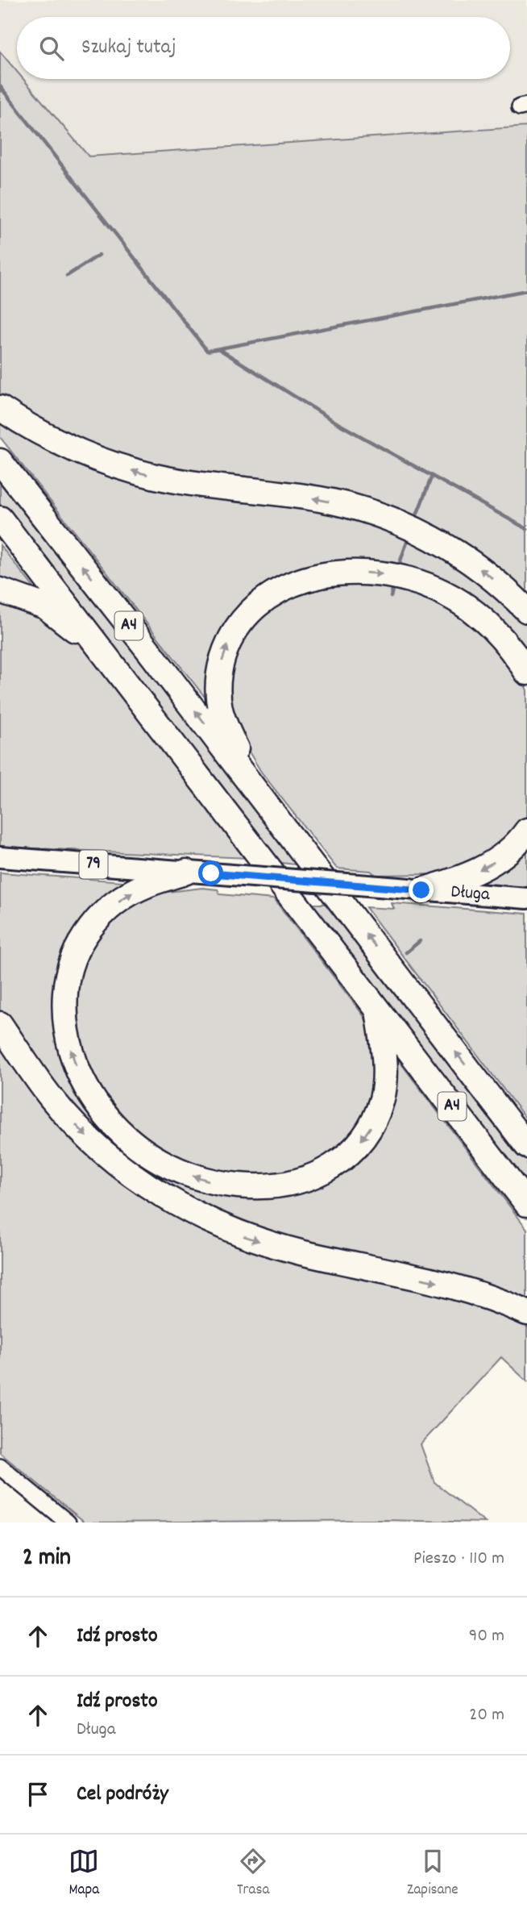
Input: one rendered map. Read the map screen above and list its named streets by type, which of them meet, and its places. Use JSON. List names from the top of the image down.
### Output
{
  "streets": {
    "highway": ["A4"],
    "main road": ["79", "Długa"]
  },
  "crossings": [
    ["79", "Długa"]
  ],
  "page": {
    "search": "Szukaj tutaj",
    "heading": ["2 min", "Pieszo · 110 m"],
    "list": [
      ["Idź prosto", "90 m"],
      ["Idź prosto", "Długa", "20 m"],
      "Cel podróży"
    ],
    "nav": ["Mapa", "Trasa", "Zapisane"]
  }
}
